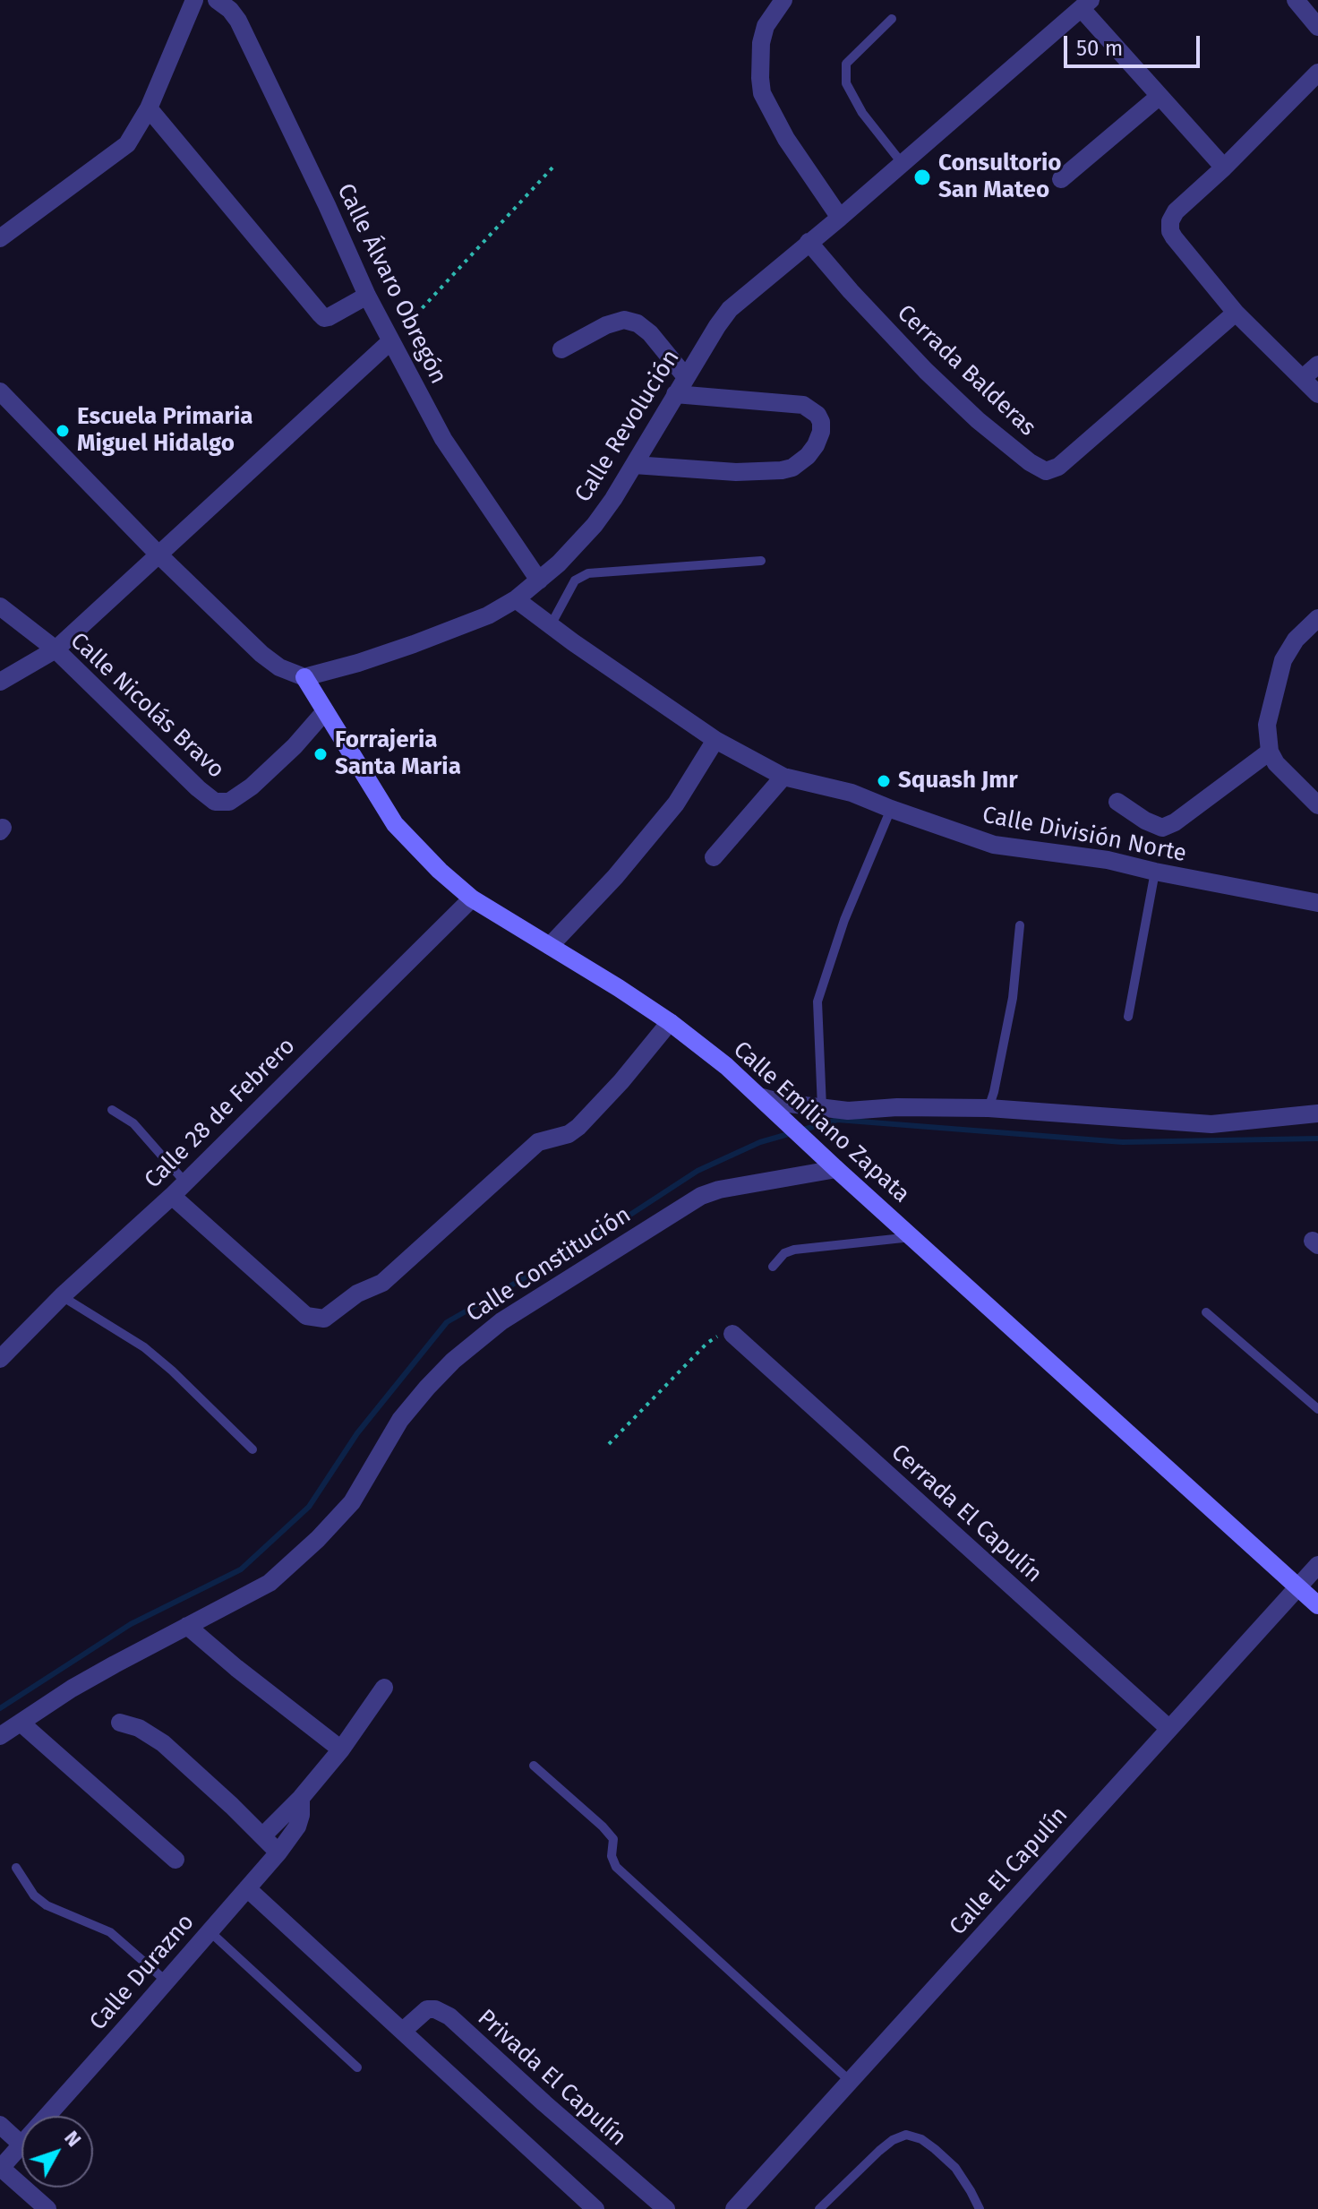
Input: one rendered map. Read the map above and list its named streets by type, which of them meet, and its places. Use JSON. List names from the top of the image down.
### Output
{
  "streets": {
    "street": [
      "Calle Álvaro Obregón",
      "Cerrada Balderas",
      "Calle Revolución",
      "Calle Nicolás Bravo",
      "Calle División Norte",
      "Calle 28 de Febrero",
      "Calle Emiliano Zapata",
      "Calle Constitución",
      "Cerrada El Capulín",
      "Calle El Capulín",
      "Calle Durazno",
      "Privada El Capulín"
    ]
  },
  "crossings": [
    ["Calle Álvaro Obregón", "Calle Revolución"],
    ["Cerrada Balderas", "Calle Revolución"],
    ["Calle Revolución", "Calle División Norte"],
    ["Calle Revolución", "Calle Emiliano Zapata"],
    ["Calle Nicolás Bravo", "Calle Emiliano Zapata"],
    ["Calle 28 de Febrero", "Calle Emiliano Zapata"],
    ["Calle Emiliano Zapata", "Calle Constitución"],
    ["Calle Emiliano Zapata", "Calle El Capulín"],
    ["Cerrada El Capulín", "Calle El Capulín"]
  ],
  "places": [
    "Consultorio San Mateo",
    "Escuela Primaria Miguel Hidalgo",
    "Forrajeria Santa Maria",
    "Squash Jmr"
  ],
  "scale_bar": "50 m",
  "north": "top right"
}
